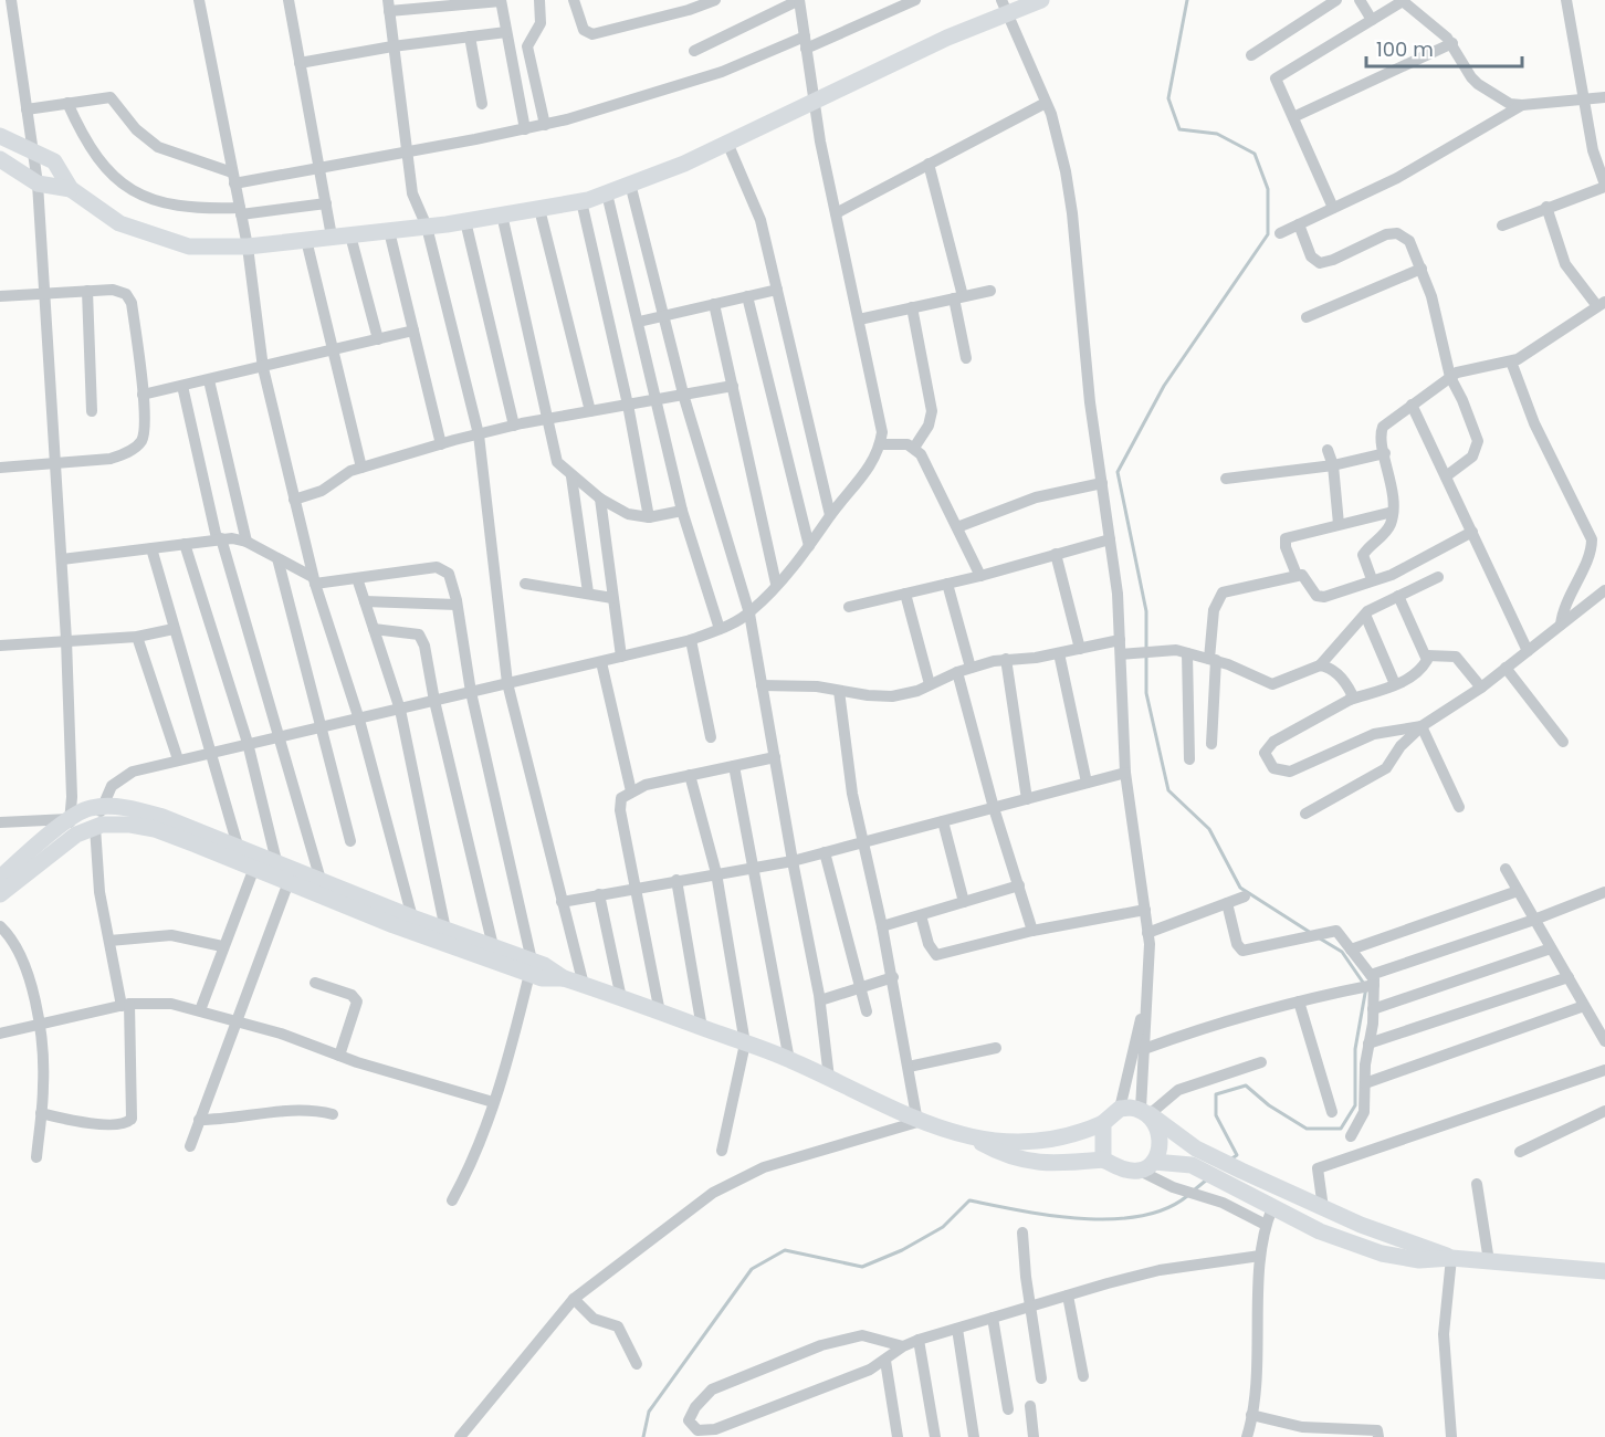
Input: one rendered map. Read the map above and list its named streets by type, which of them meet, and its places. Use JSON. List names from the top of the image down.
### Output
{
  "scale_bar": "100 m"
}
